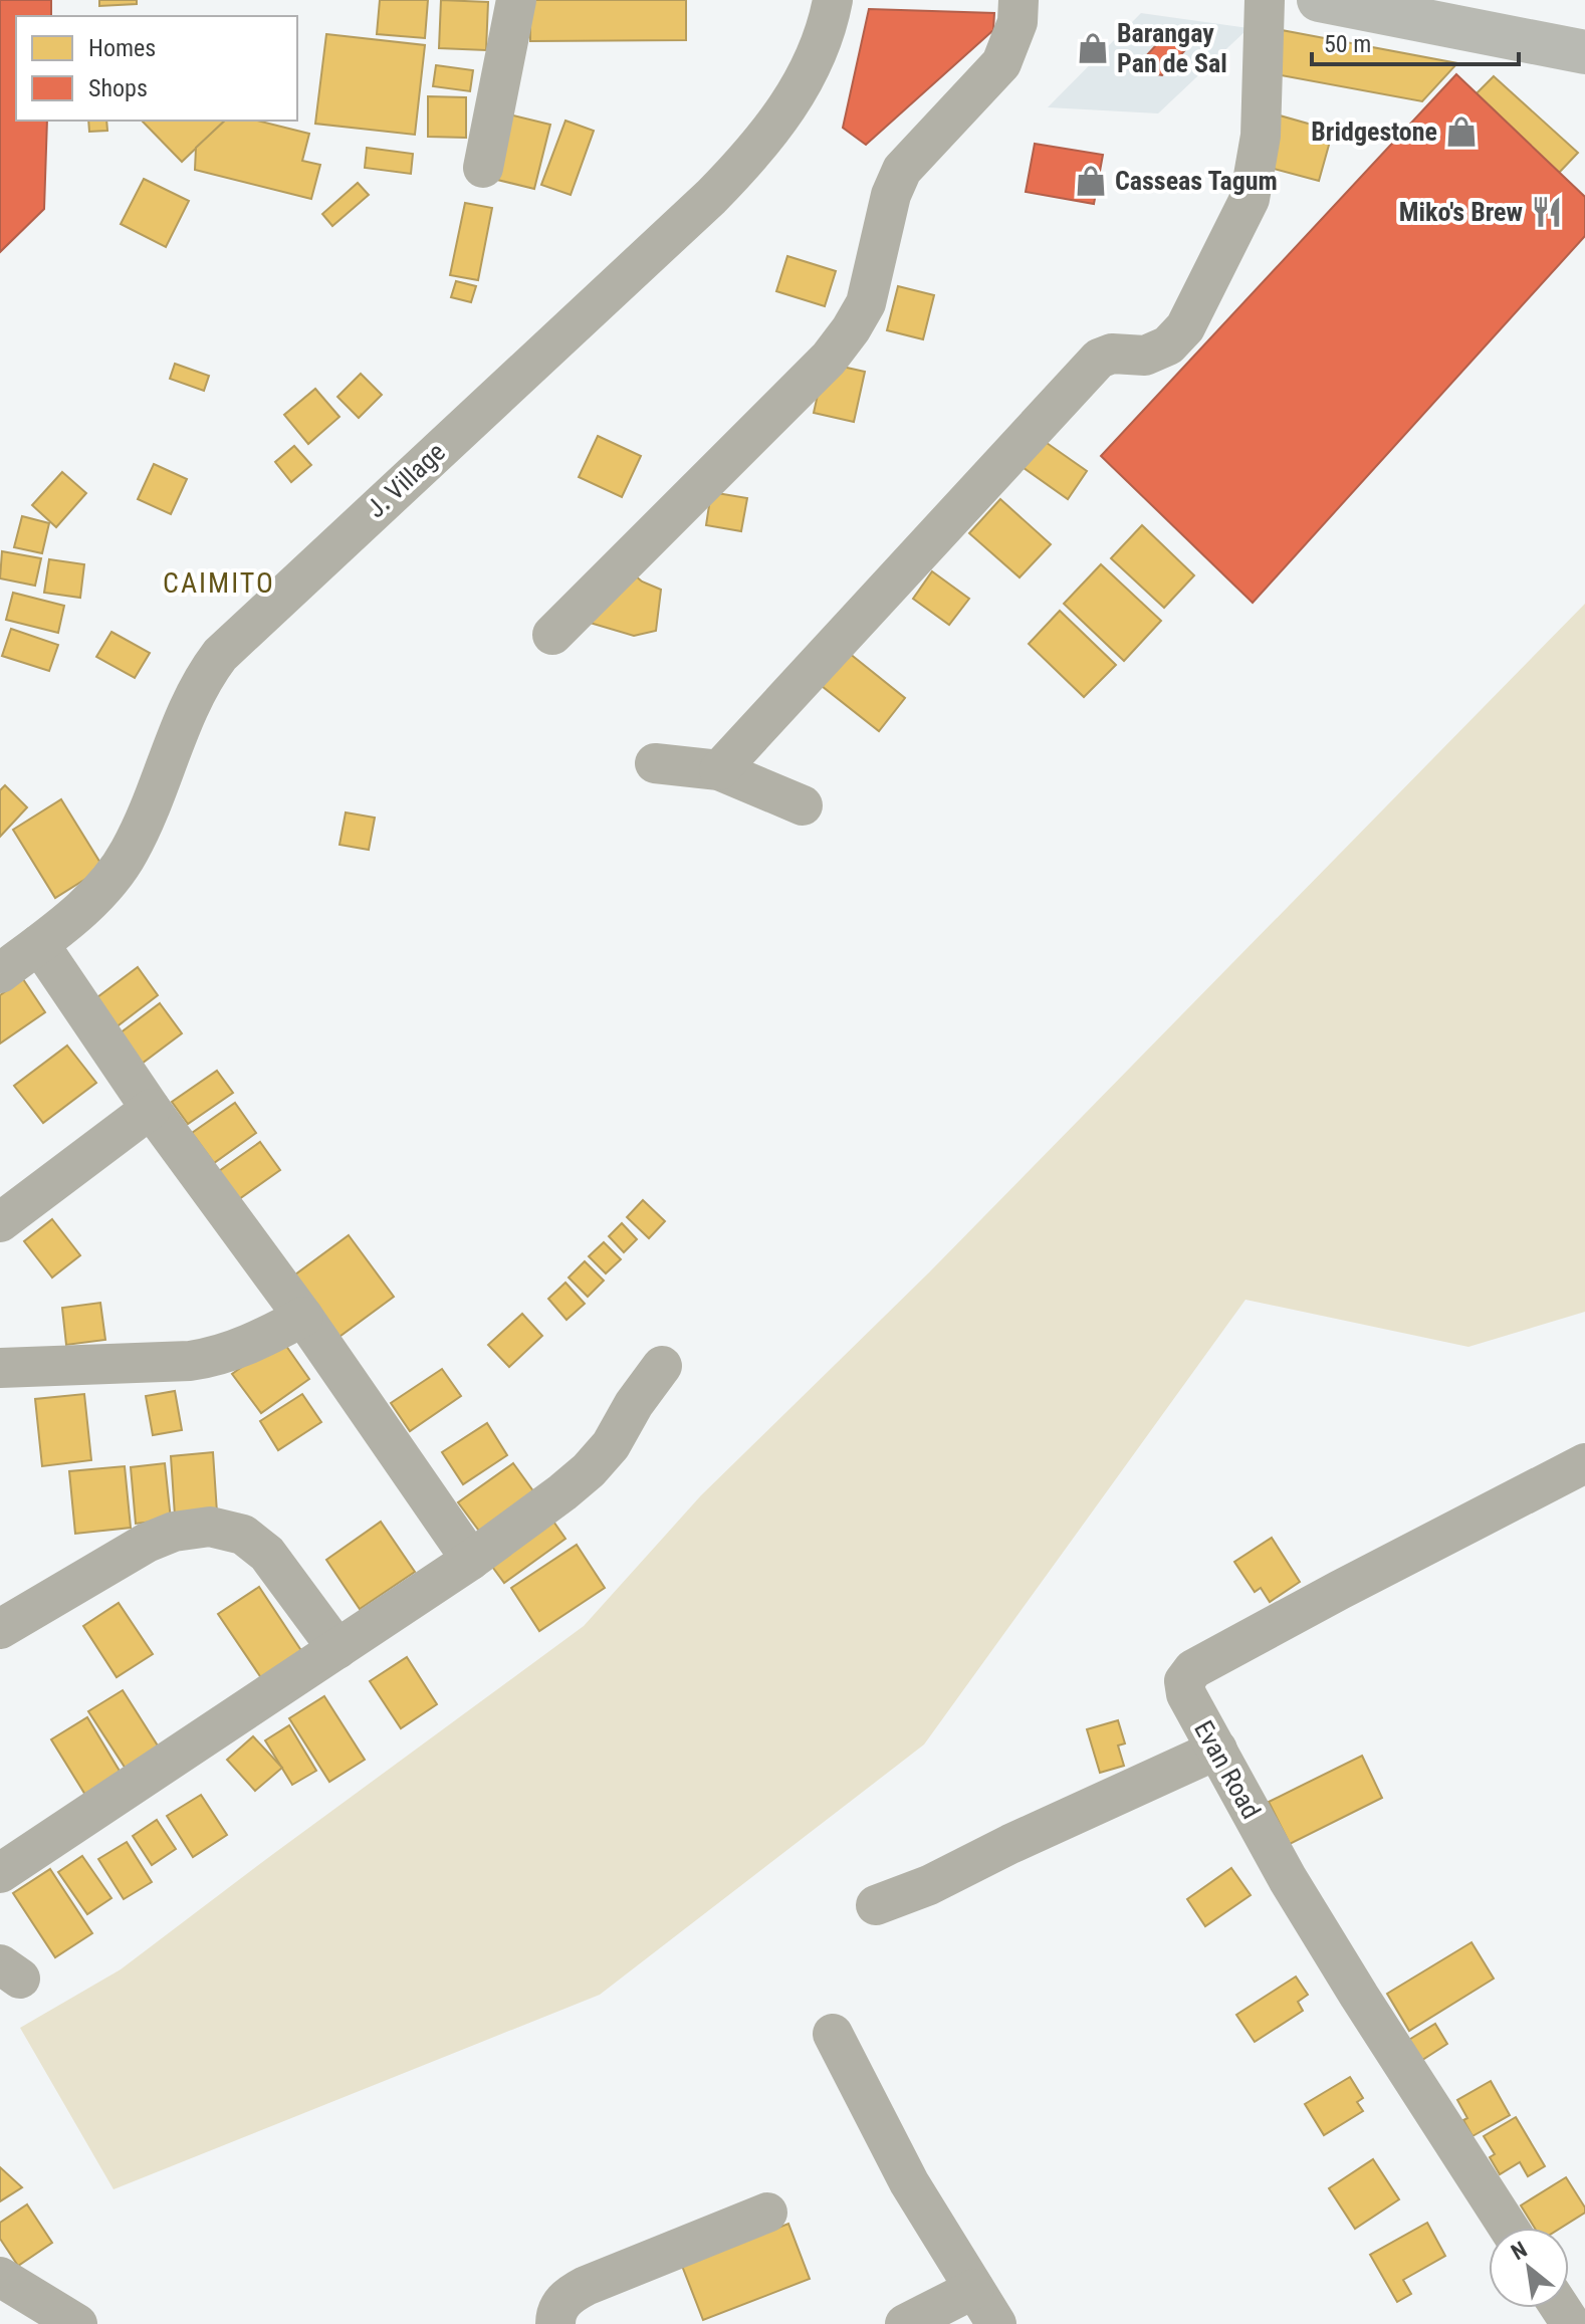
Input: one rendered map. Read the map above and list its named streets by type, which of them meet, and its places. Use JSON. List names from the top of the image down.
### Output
{
  "streets": {
    "street": ["J. Village", "Evan Road"]
  },
  "districts": ["CAIMITO"],
  "places": {
    "shop": ["Barangay Pan de Sal", "Bridgestone", "Casseas Tagum"],
    "restaurant": ["Miko's Brew"]
  },
  "legend": ["Homes", "Shops"],
  "scale_bar": "50 m",
  "north": "top left"
}
